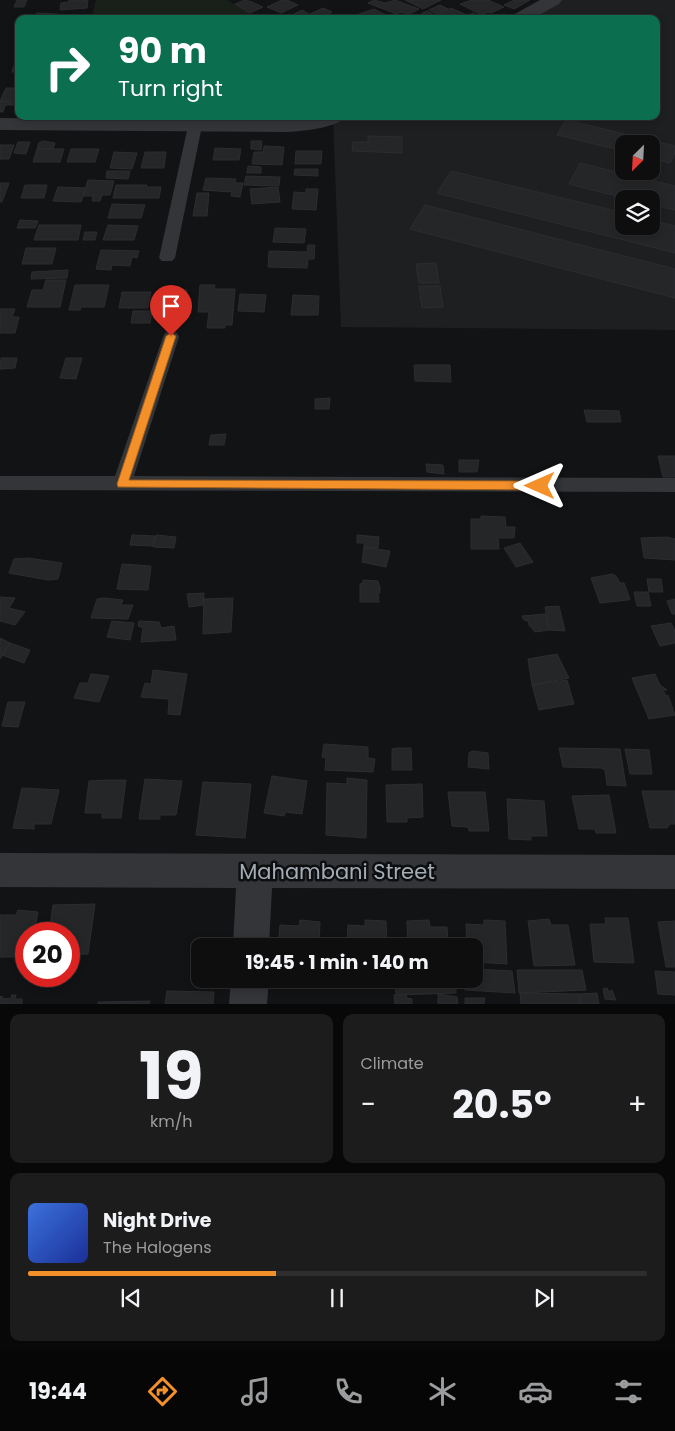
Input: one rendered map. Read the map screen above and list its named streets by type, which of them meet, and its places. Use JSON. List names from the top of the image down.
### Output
{
  "streets": {
    "street": ["Mahambani Street"]
  },
  "north": "bottom left",
  "page": {
    "turn": ["90 m", "Turn right"],
    "limit": "20",
    "trip": "19:45 · 1 min · 140 m",
    "tile": [
      ["19", "km/h"],
      "Climate"
    ],
    "heat": ["−", "20.5°", "+"],
    "song": ["Night Drive", "The Halogens"],
    "tabs": "19:44"
  }
}
